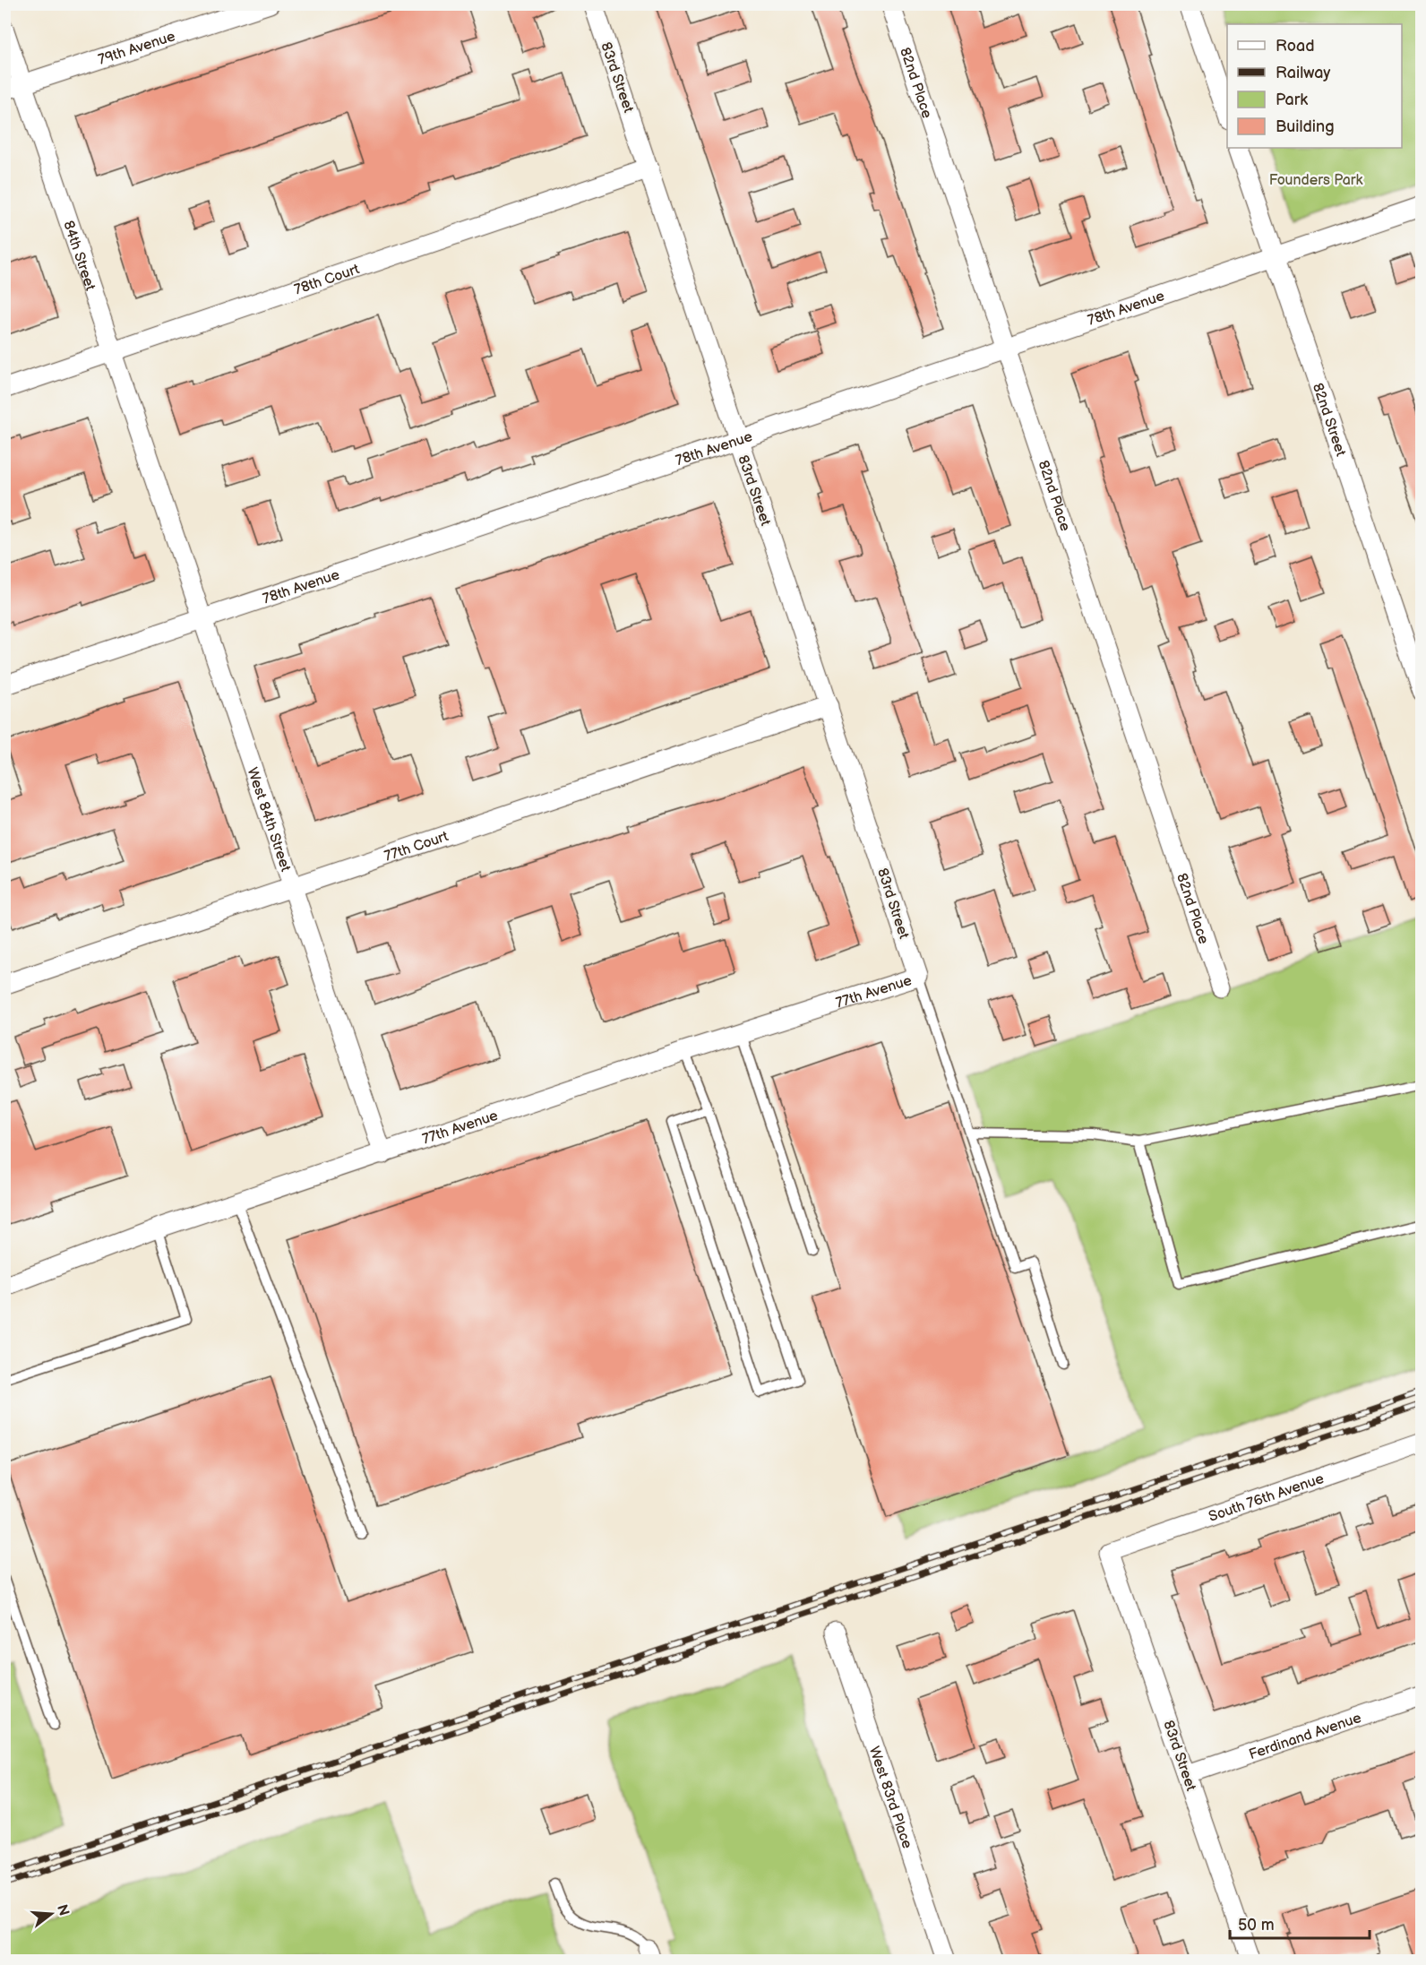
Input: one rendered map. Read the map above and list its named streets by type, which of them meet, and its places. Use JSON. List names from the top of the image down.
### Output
{
  "streets": {
    "street": [
      "79th Avenue",
      "83rd Street",
      "82nd Place",
      "84th Street",
      "78th Court",
      "78th Avenue",
      "82nd Street",
      "West 84th Street",
      "77th Court",
      "77th Avenue",
      "South 76th Avenue",
      "Ferdinand Avenue",
      "West 83rd Place"
    ]
  },
  "crossings": [
    ["79th Avenue", "84th Street"],
    ["83rd Street", "78th Court"],
    ["83rd Street", "78th Avenue"],
    ["83rd Street", "77th Court"],
    ["83rd Street", "77th Avenue"],
    ["83rd Street", "South 76th Avenue"],
    ["83rd Street", "Ferdinand Avenue"],
    ["82nd Place", "78th Avenue"],
    ["84th Street", "78th Court"],
    ["84th Street", "West 84th Street"],
    ["78th Avenue", "82nd Street"],
    ["78th Avenue", "West 84th Street"],
    ["West 84th Street", "77th Court"],
    ["West 84th Street", "77th Avenue"]
  ],
  "parks": ["Founders Park"],
  "legend": [
    "Road",
    "Railway",
    "Park",
    "Building"
  ],
  "scale_bar": "50 m",
  "north": "right"
}
